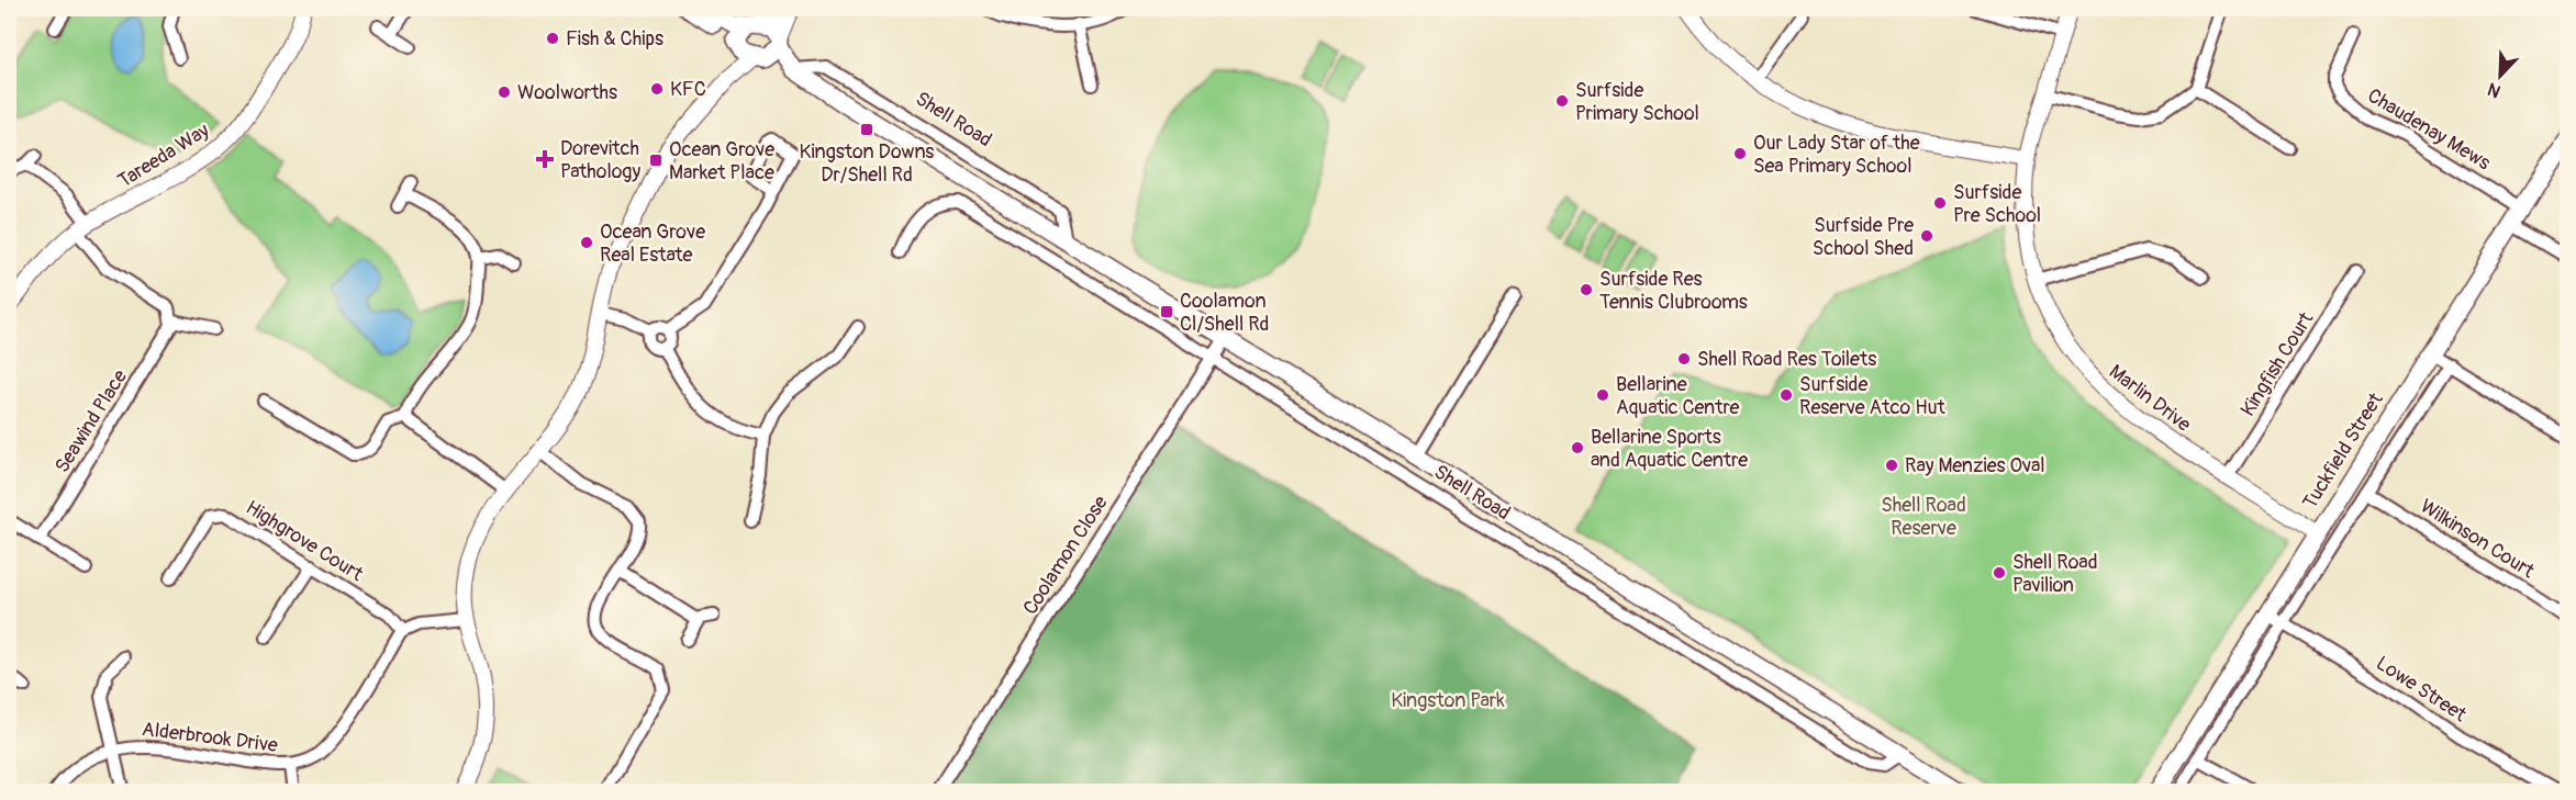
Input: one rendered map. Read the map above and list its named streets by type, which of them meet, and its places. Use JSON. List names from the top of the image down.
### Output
{
  "streets": {
    "main road": ["Shell Road", "Tuckfield Street"],
    "street": [
      "Chaudenay Mews",
      "Tareeda Way",
      "Kingfish Court",
      "Marlin Drive",
      "Seawind Place",
      "Wilkinson Court",
      "Highgrove Court",
      "Coolamon Close",
      "Lowe Street",
      "Alderbrook Drive"
    ]
  },
  "crossings": [
    ["Shell Road", "Coolamon Close"],
    ["Chaudenay Mews", "Tuckfield Street"],
    ["Kingfish Court", "Marlin Drive"],
    ["Marlin Drive", "Tuckfield Street"],
    ["Tuckfield Street", "Lowe Street"],
    ["Highgrove Court", "Alderbrook Drive"]
  ],
  "parks": ["Shell Road Reserve", "Kingston Park"],
  "places": {
    "other": [
      "Fish & Chips",
      "KFC",
      "Woolworths",
      "Surfside Primary School",
      "Our Lady Star of the Sea Primary School",
      "Surfside Pre School",
      "Surfside Pre School Shed",
      "Ocean Grove Real Estate",
      "Surfside Res Tennis Clubrooms",
      "Shell Road Res Toilets",
      "Bellarine Aquatic Centre",
      "Surfside Reserve Atco Hut",
      "Bellarine Sports and Aquatic Centre",
      "Ray Menzies Oval",
      "Shell Road Pavilion"
    ],
    "transit": ["Kingston Downs Dr/Shell Rd", "Ocean Grove Market Place", "Coolamon Cl/Shell Rd"],
    "health": ["Dorevitch Pathology"]
  },
  "north": "bottom left"
}
